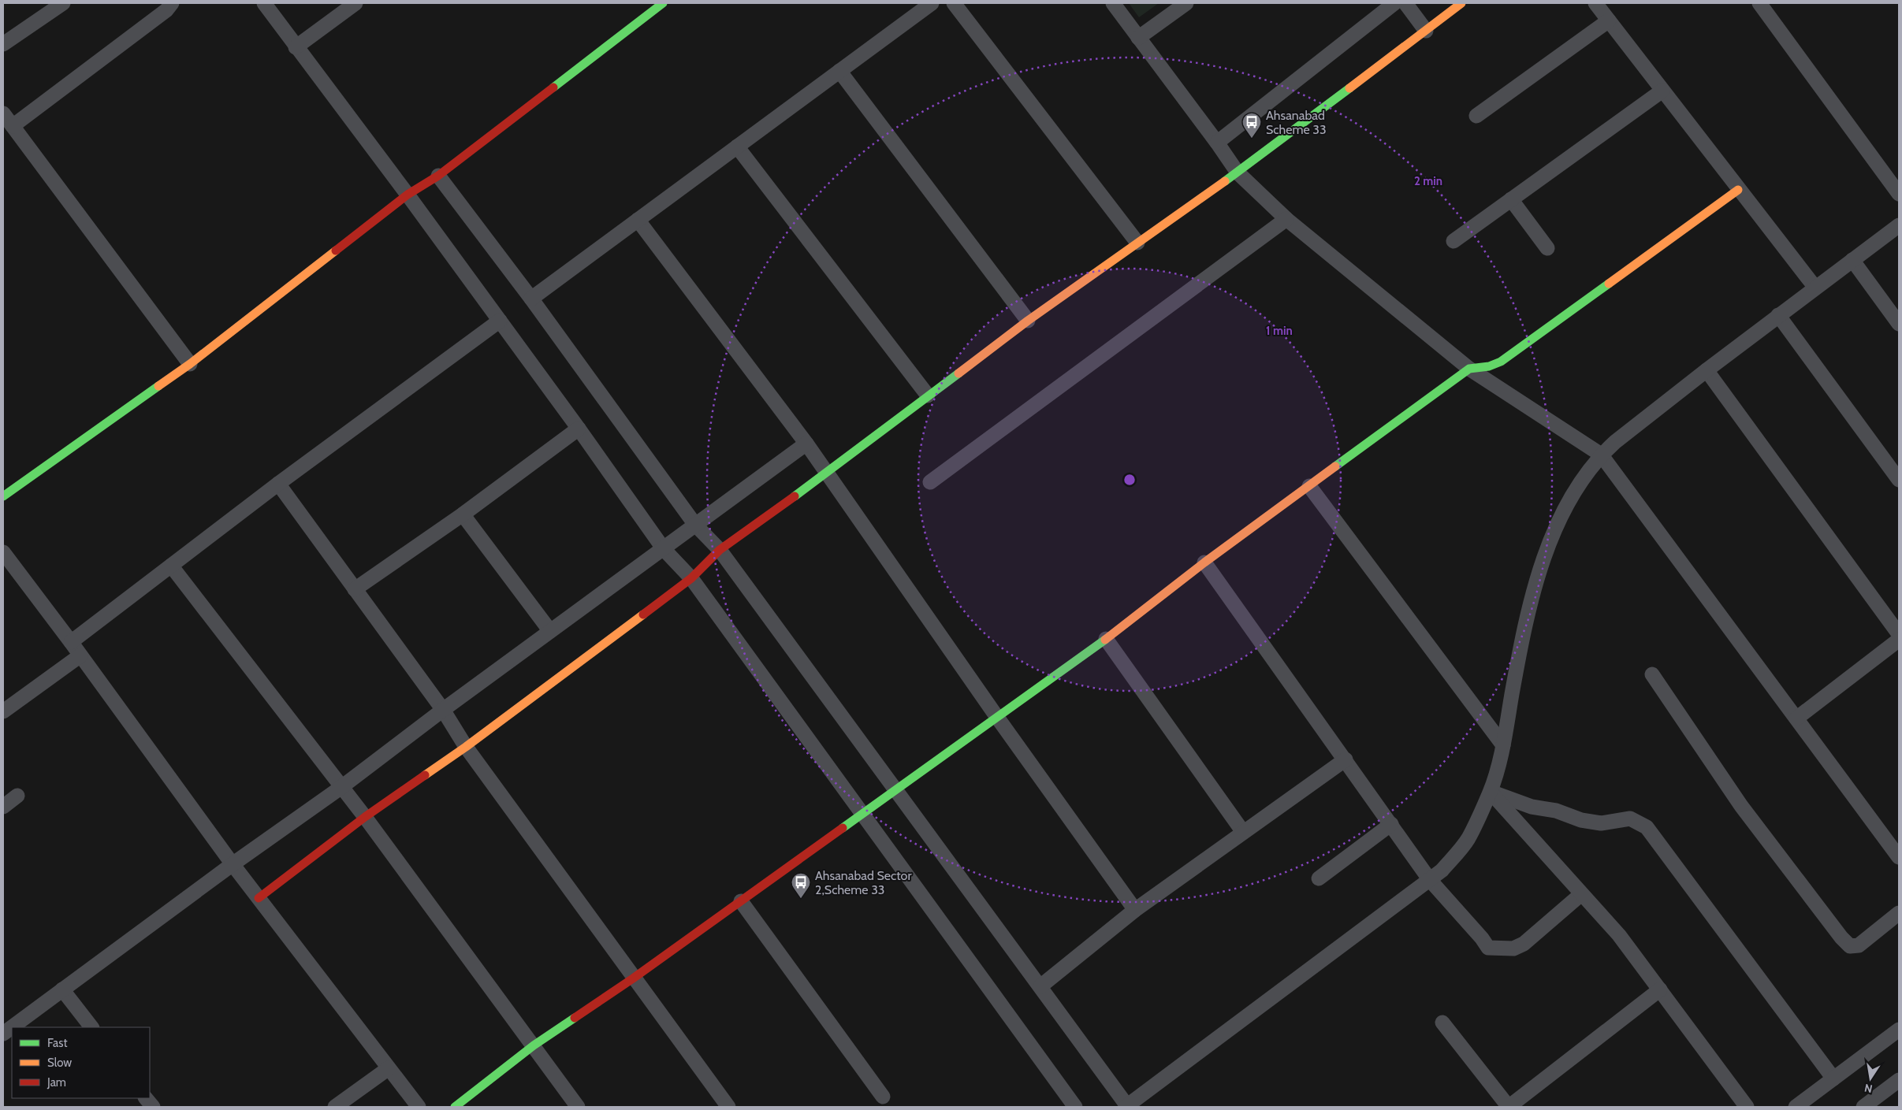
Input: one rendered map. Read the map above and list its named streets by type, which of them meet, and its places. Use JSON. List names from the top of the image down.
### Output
{
  "places": {
    "bus stop": ["Ahsanabad Scheme 33", "Ahsanabad Sector 2,Scheme 33"]
  },
  "legend": ["Fast", "Slow", "Jam"],
  "north": "bottom",
  "rings": ["2 min", "1 min"]
}
